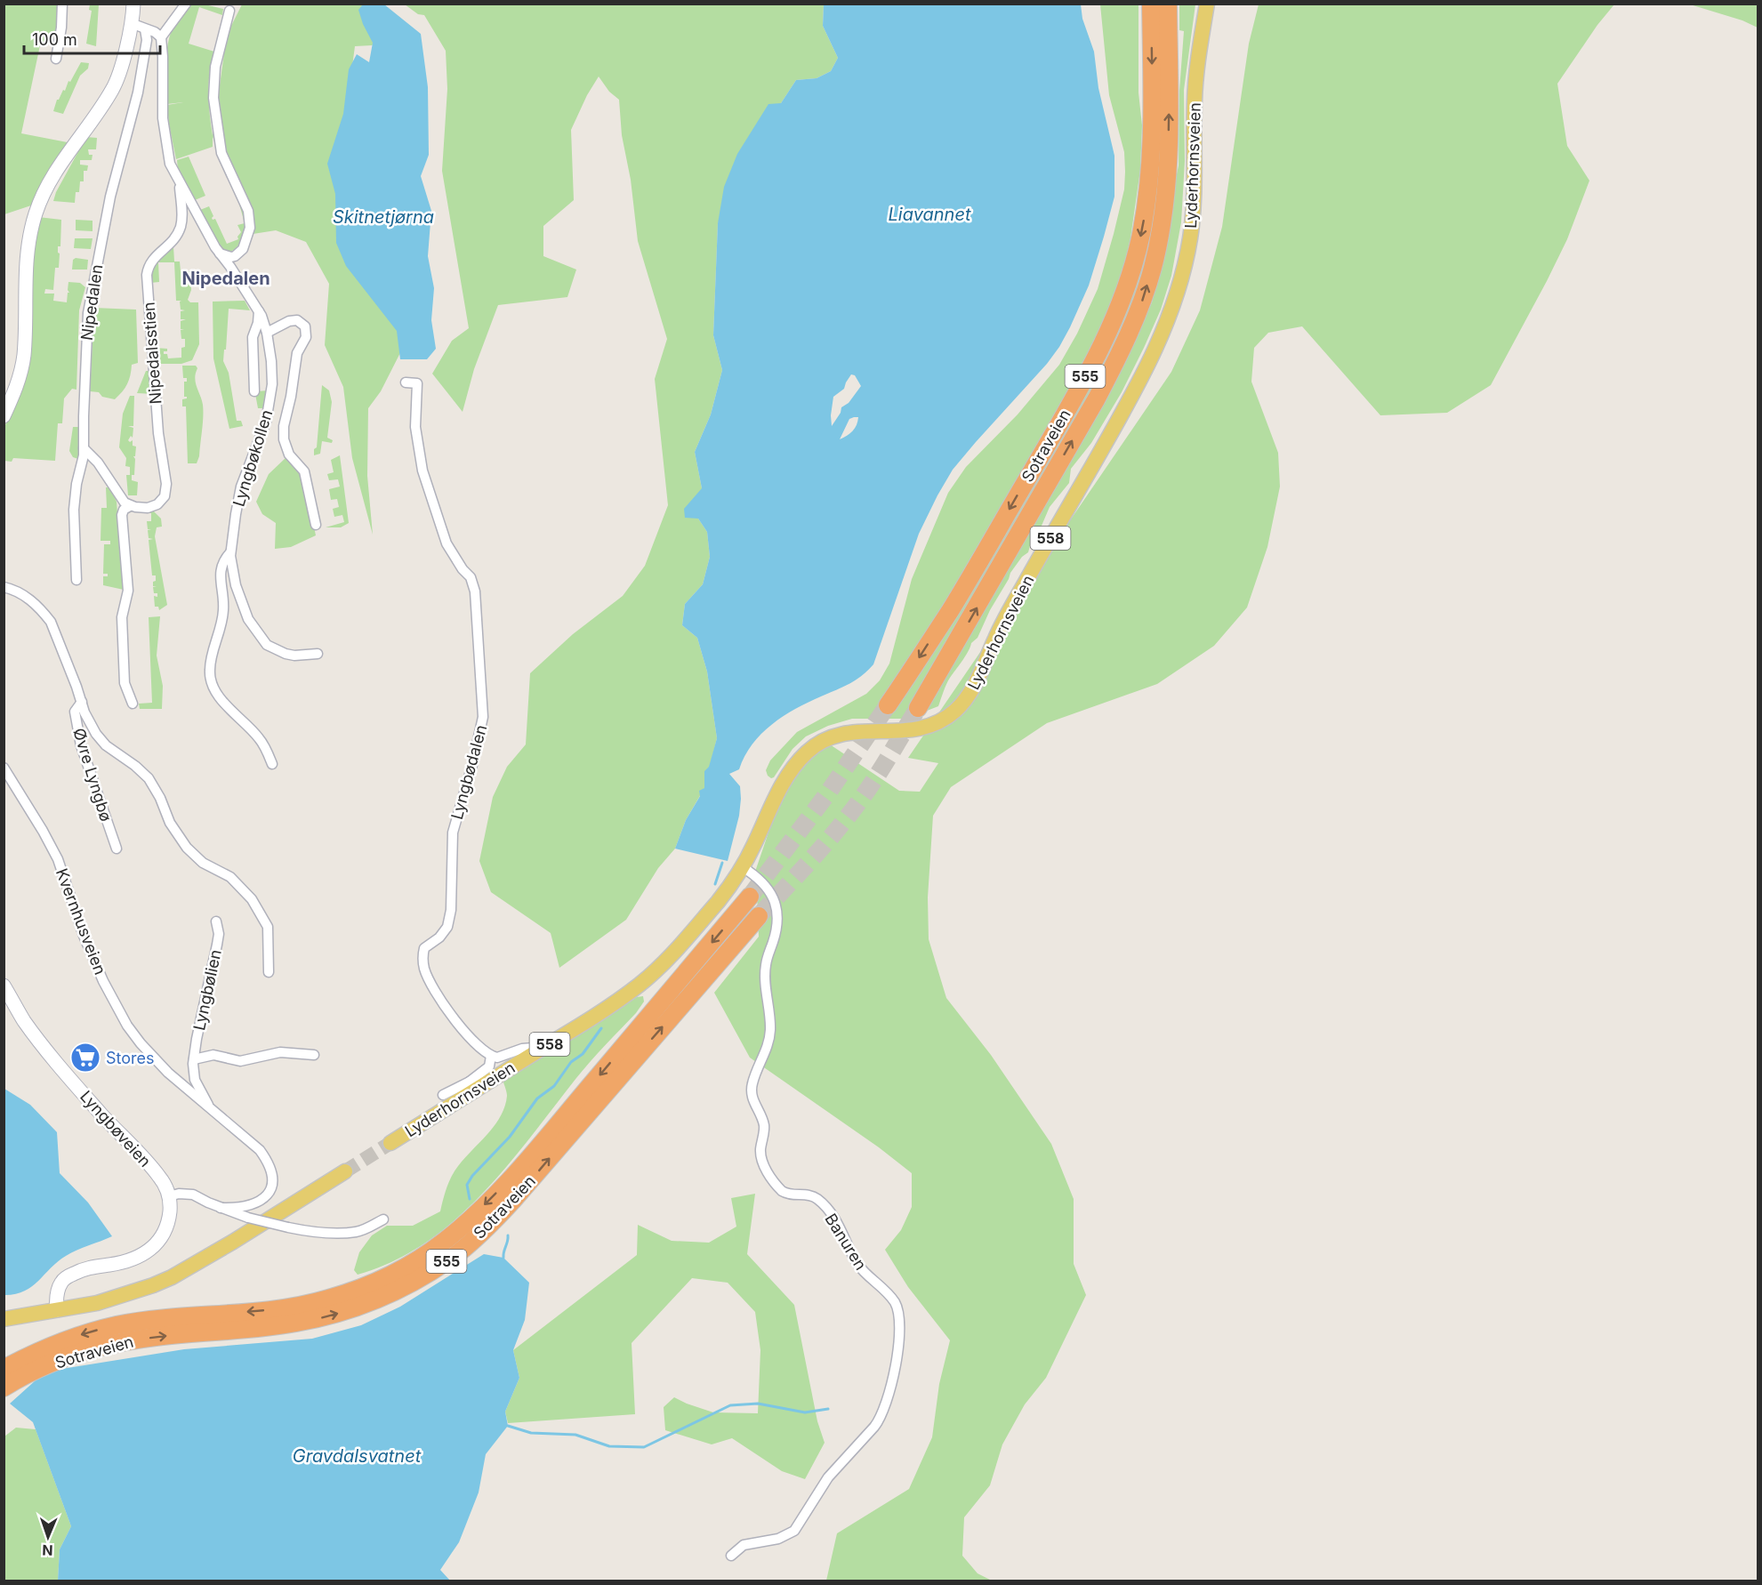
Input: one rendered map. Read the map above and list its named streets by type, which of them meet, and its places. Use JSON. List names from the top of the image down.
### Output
{
  "streets": {
    "highway": ["555", "Sotraveien"],
    "main road": ["Lyderhornsveien", "558"],
    "street": [
      "Nipedalen",
      "Nipedalsstien",
      "Lyngbøkollen",
      "Lyngbødalen",
      "Øvre Lyngbø",
      "Kvernhusveien",
      "Lyngbølien",
      "Lyngbøveien",
      "Banuren"
    ]
  },
  "crossings": [
    ["Lyderhornsveien", "Banuren"],
    ["Nipedalsstien", "Lyngbøkollen"],
    ["555", "Sotraveien"],
    ["Kvernhusveien", "Lyngbølien"]
  ],
  "districts": ["Nipedalen"],
  "water": ["Liavannet", "Skitnetjørna", "Gravdalsvatnet"],
  "places": {
    "supermarket": ["Stores"]
  },
  "scale_bar": "100 m",
  "north": "bottom"
}
